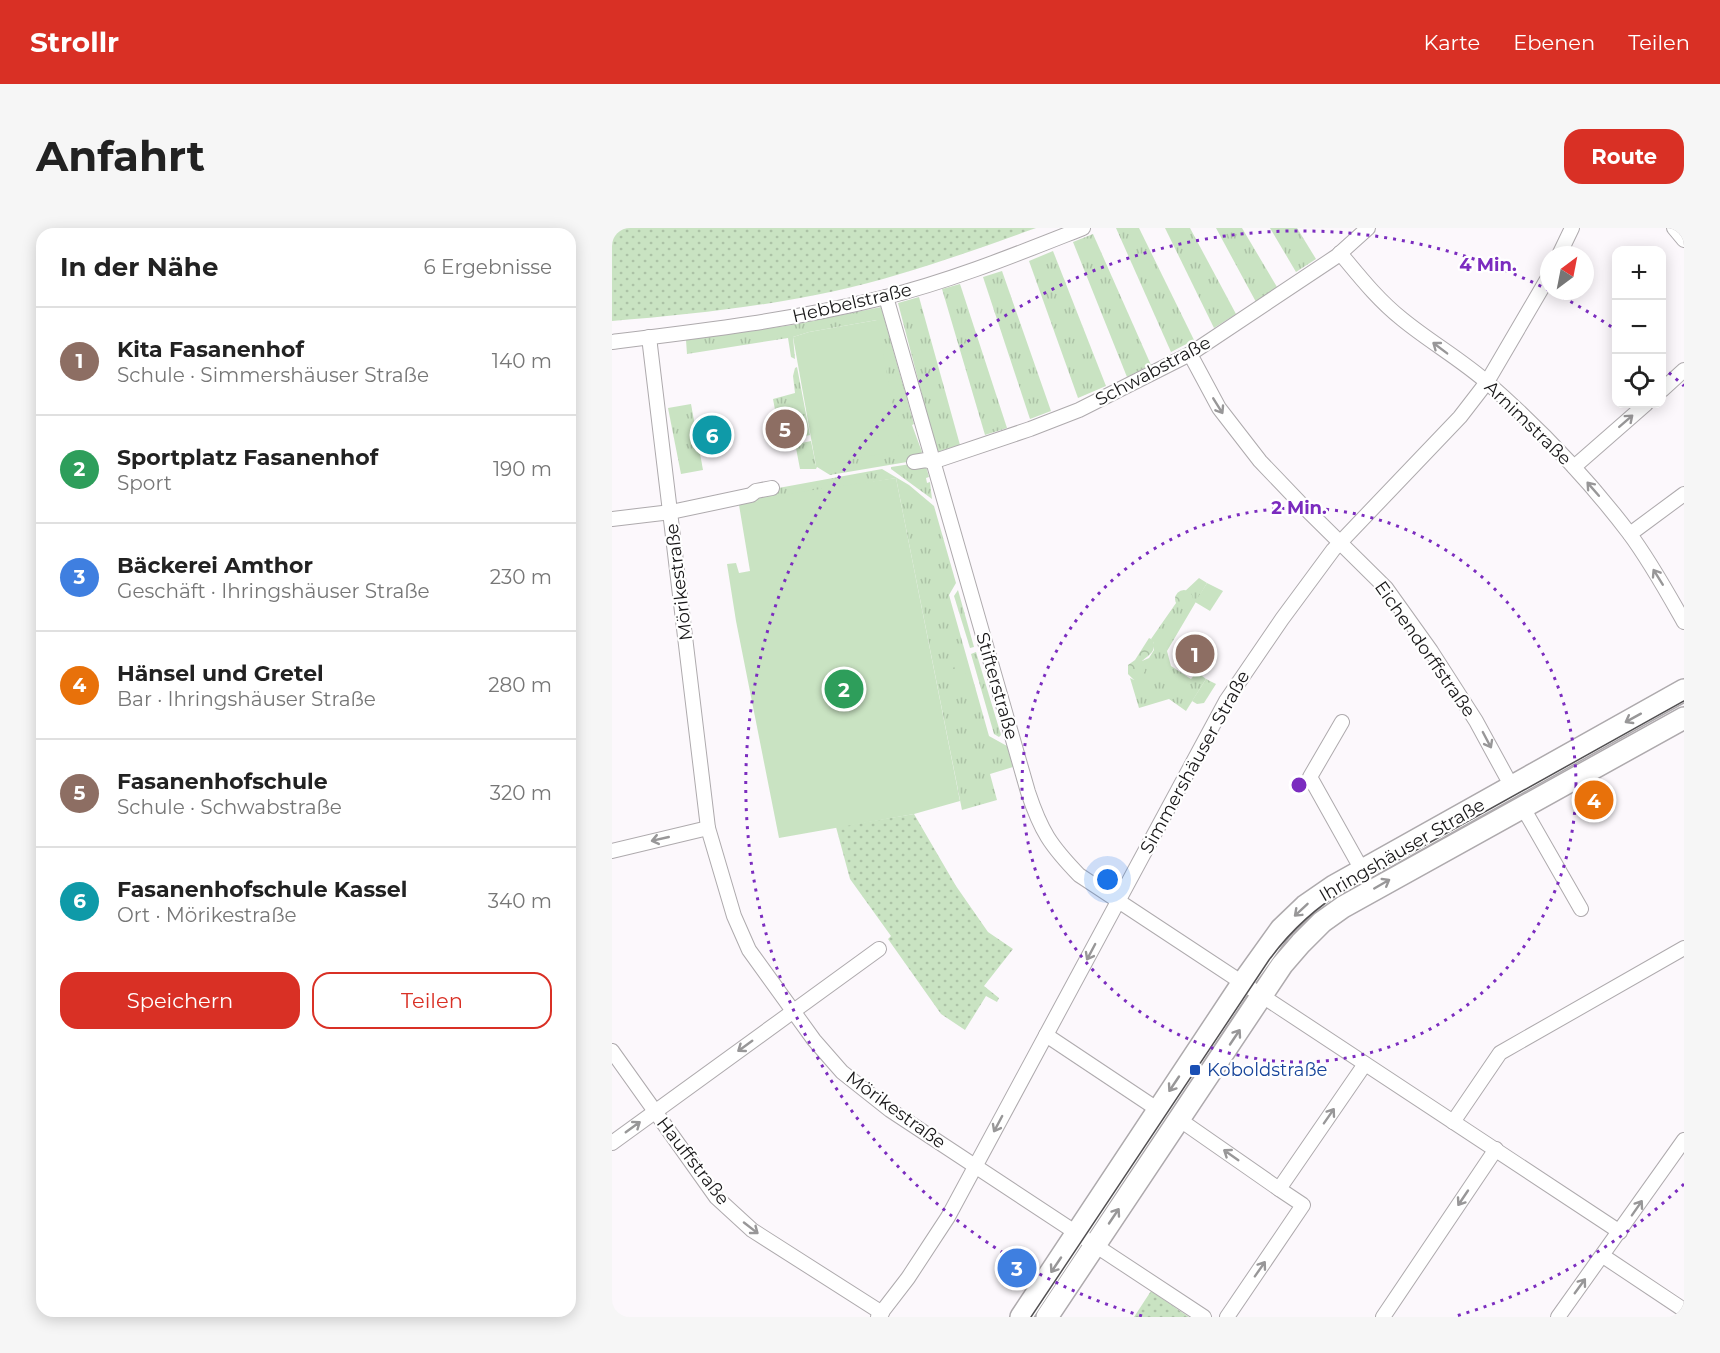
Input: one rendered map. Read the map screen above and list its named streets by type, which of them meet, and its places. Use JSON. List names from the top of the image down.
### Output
{
  "streets": {
    "main road": ["Ihringshäuser Straße"],
    "street": [
      "Hebbelstraße",
      "Schwabstraße",
      "Arnimstraße",
      "Mörikestraße",
      "Eichendorffstraße",
      "Stifterstraße",
      "Simmershäuser Straße",
      "Hauffstraße"
    ]
  },
  "crossings": [
    ["Hebbelstraße", "Mörikestraße"],
    ["Hebbelstraße", "Stifterstraße"],
    ["Schwabstraße", "Arnimstraße"],
    ["Schwabstraße", "Eichendorffstraße"],
    ["Schwabstraße", "Stifterstraße"],
    ["Arnimstraße", "Simmershäuser Straße"],
    ["Mörikestraße", "Simmershäuser Straße"],
    ["Mörikestraße", "Ihringshäuser Straße"],
    ["Eichendorffstraße", "Simmershäuser Straße"],
    ["Eichendorffstraße", "Ihringshäuser Straße"],
    ["Stifterstraße", "Simmershäuser Straße"],
    ["Stifterstraße", "Ihringshäuser Straße"],
    ["Simmershäuser Straße", "Hauffstraße"]
  ],
  "one_way": ["Arnimstraße", "Eichendorffstraße", "Hauffstraße"],
  "places": {
    "transit": ["Koboldstraße"]
  },
  "north": "top right",
  "page": {
    "header": "Strollr",
    "nav": ["Karte", "Ebenen", "Teilen"],
    "buttons": [
      "Route",
      ["Speichern", "Teilen"]
    ],
    "title": "Anfahrt",
    "heading": ["In der Nähe", "6 Ergebnisse"],
    "map_buttons": ["+", "−"],
    "list": [
      {
        "mark": "1",
        "name": "Kita Fasanenhof",
        "note": "Schule · Simmershäuser Straße",
        "value": "140 m"
      },
      {
        "mark": "2",
        "name": "Sportplatz Fasanenhof",
        "note": "Sport",
        "value": "190 m"
      },
      {
        "mark": "3",
        "name": "Bäckerei Amthor",
        "note": "Geschäft · Ihringshäuser Straße",
        "value": "230 m"
      },
      {
        "mark": "4",
        "name": "Hänsel und Gretel",
        "note": "Bar · Ihringshäuser Straße",
        "value": "280 m"
      },
      {
        "mark": "5",
        "name": "Fasanenhofschule",
        "note": "Schule · Schwabstraße",
        "value": "320 m"
      },
      {
        "mark": "6",
        "name": "Fasanenhofschule Kassel",
        "note": "Ort · Mörikestraße",
        "value": "340 m"
      }
    ],
    "pins": [
      "5",
      "6",
      "1",
      "2",
      "4",
      "3"
    ]
  },
  "rings": ["4 Min.", "2 Min."]
}
